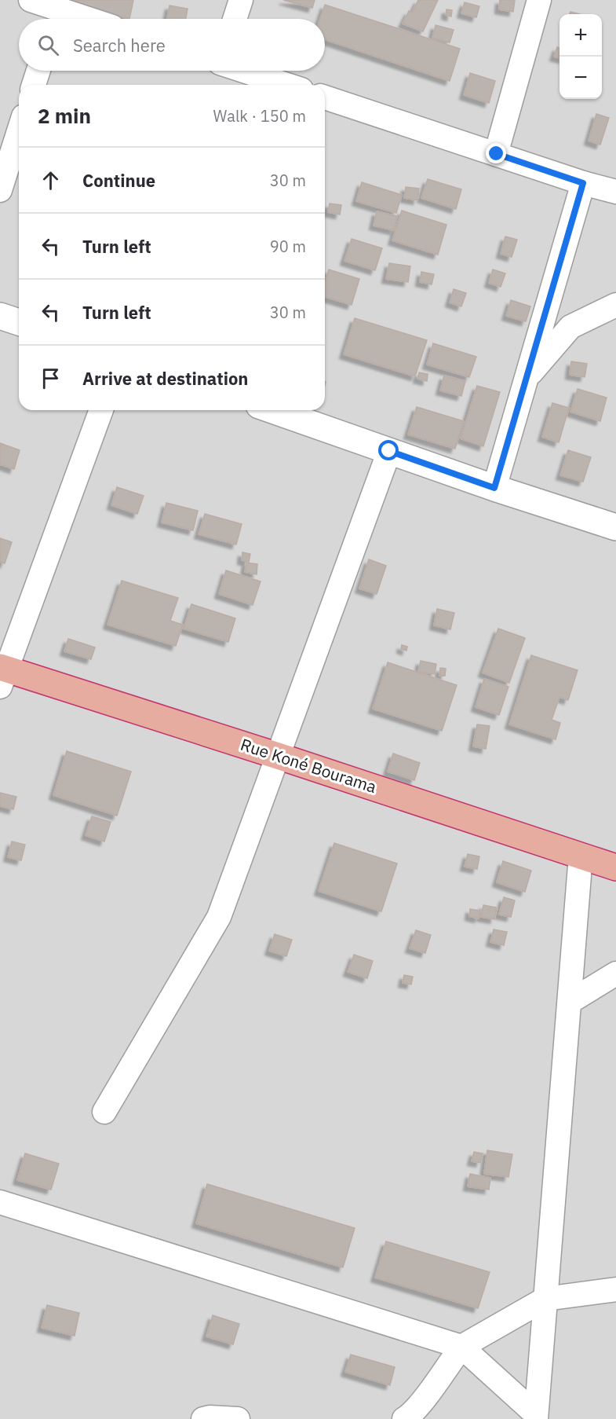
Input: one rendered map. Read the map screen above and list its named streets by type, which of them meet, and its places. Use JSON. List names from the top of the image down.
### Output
{
  "streets": {
    "highway": ["Rue Koné Bourama"]
  },
  "page": {
    "map_buttons": ["+", "−"],
    "search": "Search here",
    "heading": ["2 min", "Walk · 150 m"],
    "list": [
      ["Continue", "30 m"],
      ["Turn left", "90 m"],
      ["Turn left", "30 m"],
      "Arrive at destination"
    ]
  }
}
